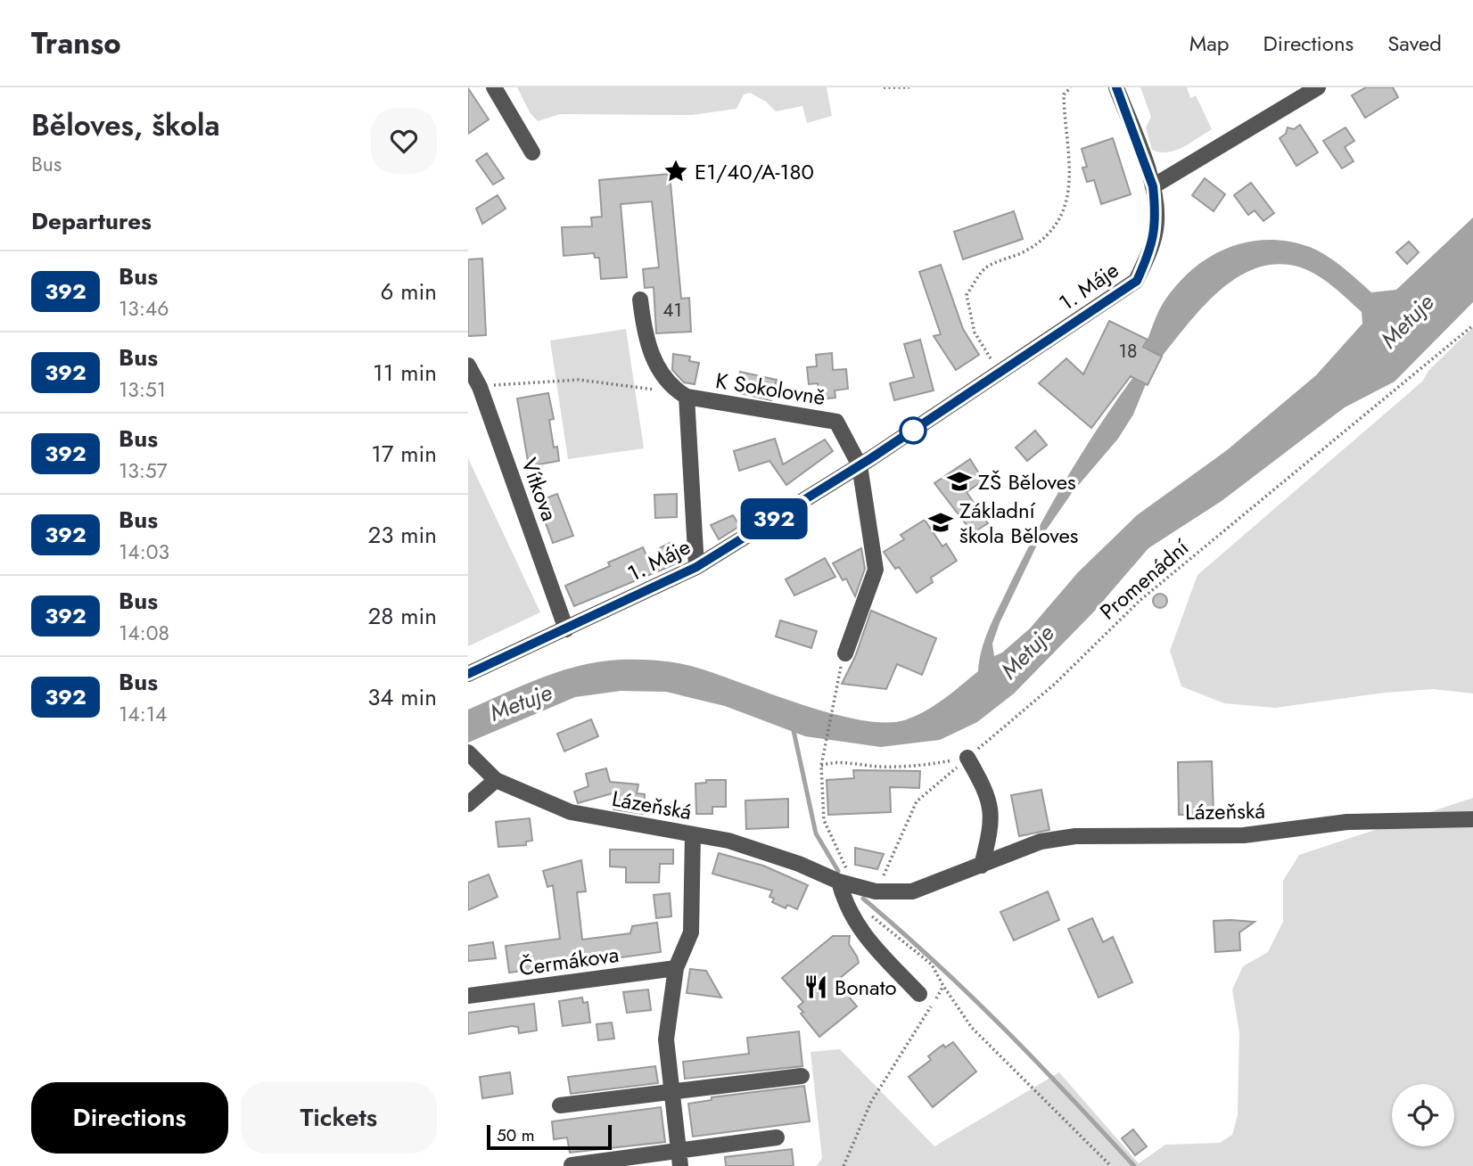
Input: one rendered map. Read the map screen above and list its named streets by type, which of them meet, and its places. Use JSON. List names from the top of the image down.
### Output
{
  "streets": {
    "street": [
      "1. Máje",
      "K Sokolovně",
      "Vítkova",
      "Lázeňská",
      "Čermákova"
    ],
    "path": ["Promenádní"]
  },
  "crossings": [
    ["1. Máje", "K Sokolovně"],
    ["1. Máje", "Vítkova"],
    ["Promenádní", "Lázeňská"]
  ],
  "water": ["Metuje"],
  "places": {
    "place": ["E1/40/A-180"],
    "school or university": ["ZŠ Běloves", "Základní škola Běloves"],
    "restaurant": ["Bonato"]
  },
  "lines": ["bus line 392"],
  "house_numbers": ["41", "18"],
  "scale_bar": "50 m",
  "page": {
    "header": "Transo",
    "nav": ["Map", "Directions", "Saved"],
    "heading": [
      ["Běloves, škola", "Bus"],
      "Departures"
    ],
    "on_map": "392",
    "list": [
      {
        "mark": "392",
        "name": "Bus",
        "note": "13:46",
        "value": "6 min"
      },
      {
        "mark": "392",
        "name": "Bus",
        "note": "13:51",
        "value": "11 min"
      },
      {
        "mark": "392",
        "name": "Bus",
        "note": "13:57",
        "value": "17 min"
      },
      {
        "mark": "392",
        "name": "Bus",
        "note": "14:03",
        "value": "23 min"
      },
      {
        "mark": "392",
        "name": "Bus",
        "note": "14:08",
        "value": "28 min"
      },
      {
        "mark": "392",
        "name": "Bus",
        "note": "14:14",
        "value": "34 min"
      }
    ],
    "buttons": ["Directions", "Tickets"],
    "scale": "50 m"
  }
}
